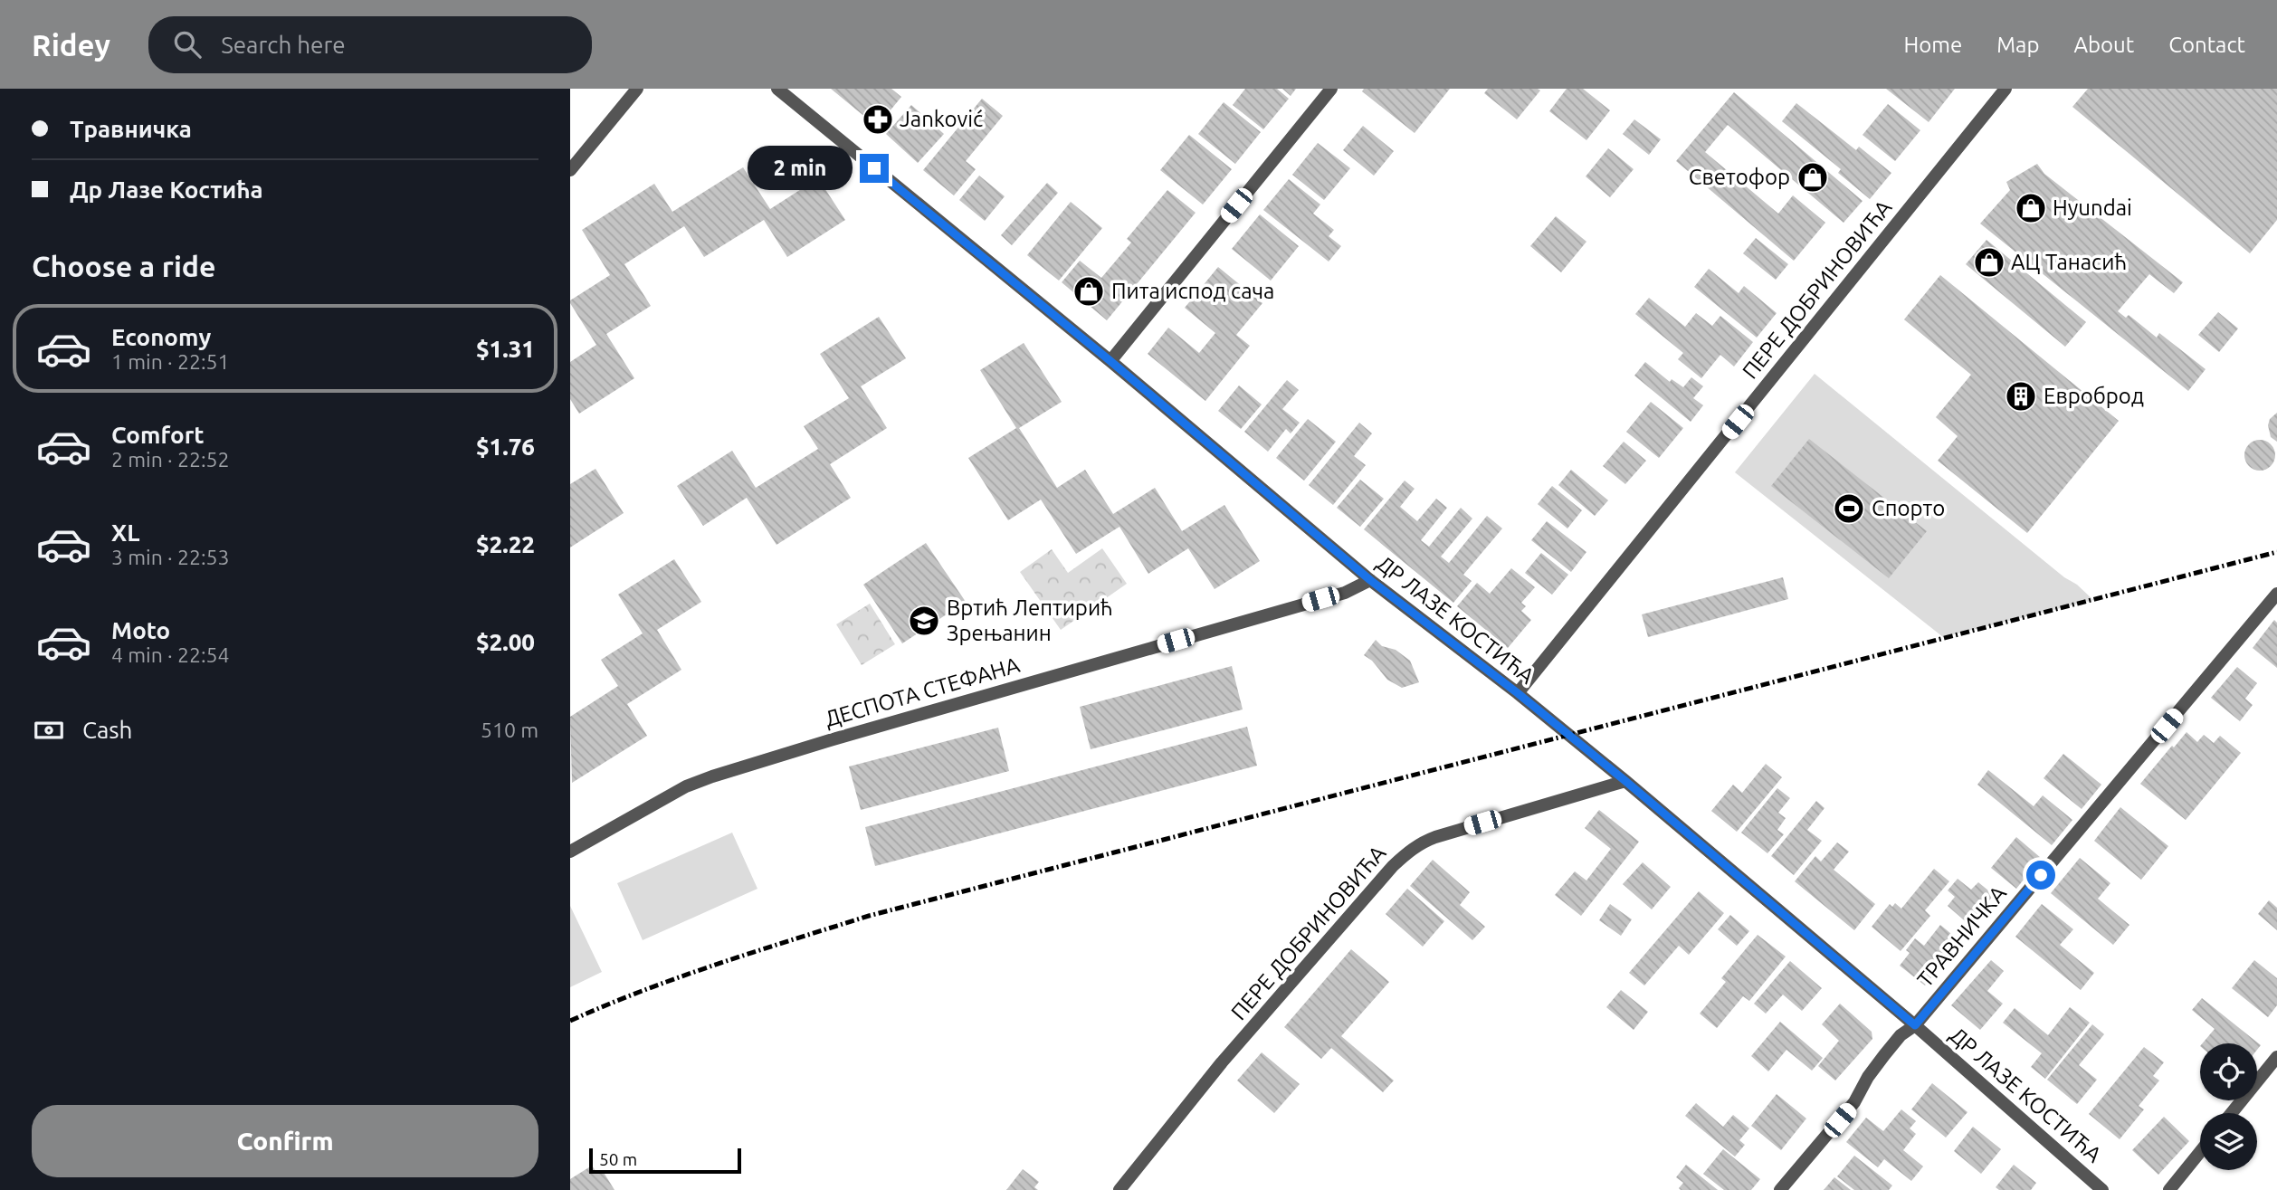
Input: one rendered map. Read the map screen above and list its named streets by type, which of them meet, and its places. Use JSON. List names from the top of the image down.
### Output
{
  "streets": {
    "street": [
      "ПЕРЕ ДОБРИНОВИЋА",
      "ДР ЛАЗЕ КОСТИЋА",
      "ДЕСПОТА СТЕФАНА",
      "ТРАВНИЧКА"
    ]
  },
  "crossings": [
    ["ПЕРЕ ДОБРИНОВИЋА", "ДР ЛАЗЕ КОСТИЋА"],
    ["ДР ЛАЗЕ КОСТИЋА", "ДЕСПОТА СТЕФАНА"],
    ["ДР ЛАЗЕ КОСТИЋА", "ТРАВНИЧКА"]
  ],
  "places": {
    "pharmacy": ["Janković"],
    "shop": [
      "Светофор",
      "Hyundai",
      "АЦ Танасић",
      "Пита испод сача"
    ],
    "building": ["Евроброд"],
    "sports": ["Спорто"],
    "school or university": ["Вртић Лептирић Зрењанин"]
  },
  "scale_bar": "50 m",
  "page": {
    "header": "Ridey",
    "search": "Search here",
    "nav": [
      "Home",
      "Map",
      "About",
      "Contact"
    ],
    "banner": ["Травничка", "Др Лазе Костића"],
    "bubble": "2 min",
    "heading": "Choose a ride",
    "list": [
      {
        "name": "Economy",
        "note": "1 min · 22:51",
        "value": "$1.31"
      },
      {
        "name": "Comfort",
        "note": "2 min · 22:52",
        "value": "$1.76"
      },
      {
        "name": "XL",
        "note": "3 min · 22:53",
        "value": "$2.22"
      },
      {
        "name": "Moto",
        "note": "4 min · 22:54",
        "value": "$2.00"
      }
    ],
    "pay": ["Cash", "510 m"],
    "buttons": "Confirm",
    "scale": "50 m"
  }
}
